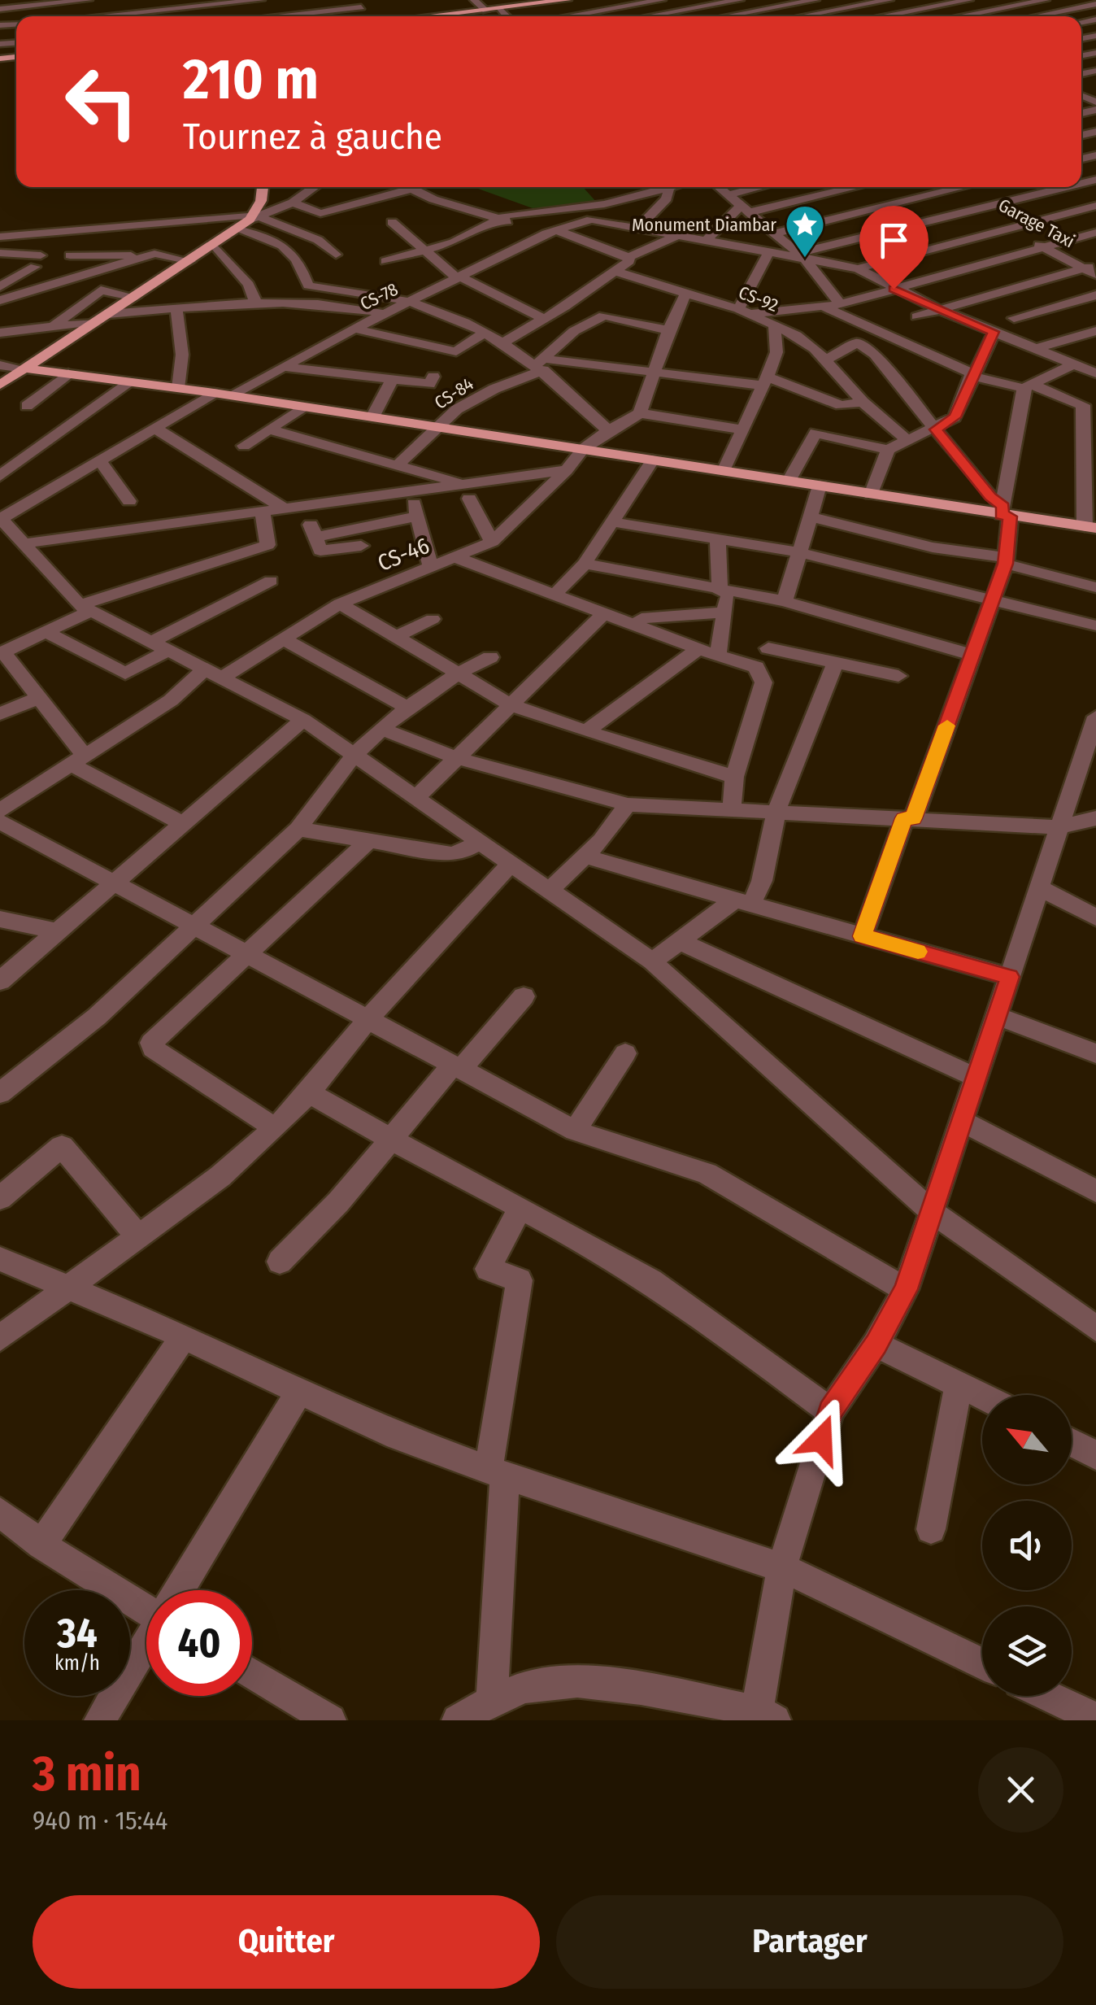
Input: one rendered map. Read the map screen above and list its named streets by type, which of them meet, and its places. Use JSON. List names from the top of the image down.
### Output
{
  "streets": {
    "street": [
      "Garage Taxi",
      "CS-78",
      "CS-92",
      "CS-84",
      "CS-46"
    ]
  },
  "places": {
    "place": ["Monument Diambar"]
  },
  "north": "top left",
  "page": {
    "turn": ["210 m", "Tournez à gauche"],
    "speed": "34 km/h",
    "limit": "40",
    "heading": ["3 min", "940 m · 15:44"],
    "buttons": ["Quitter", "Partager"]
  }
}
